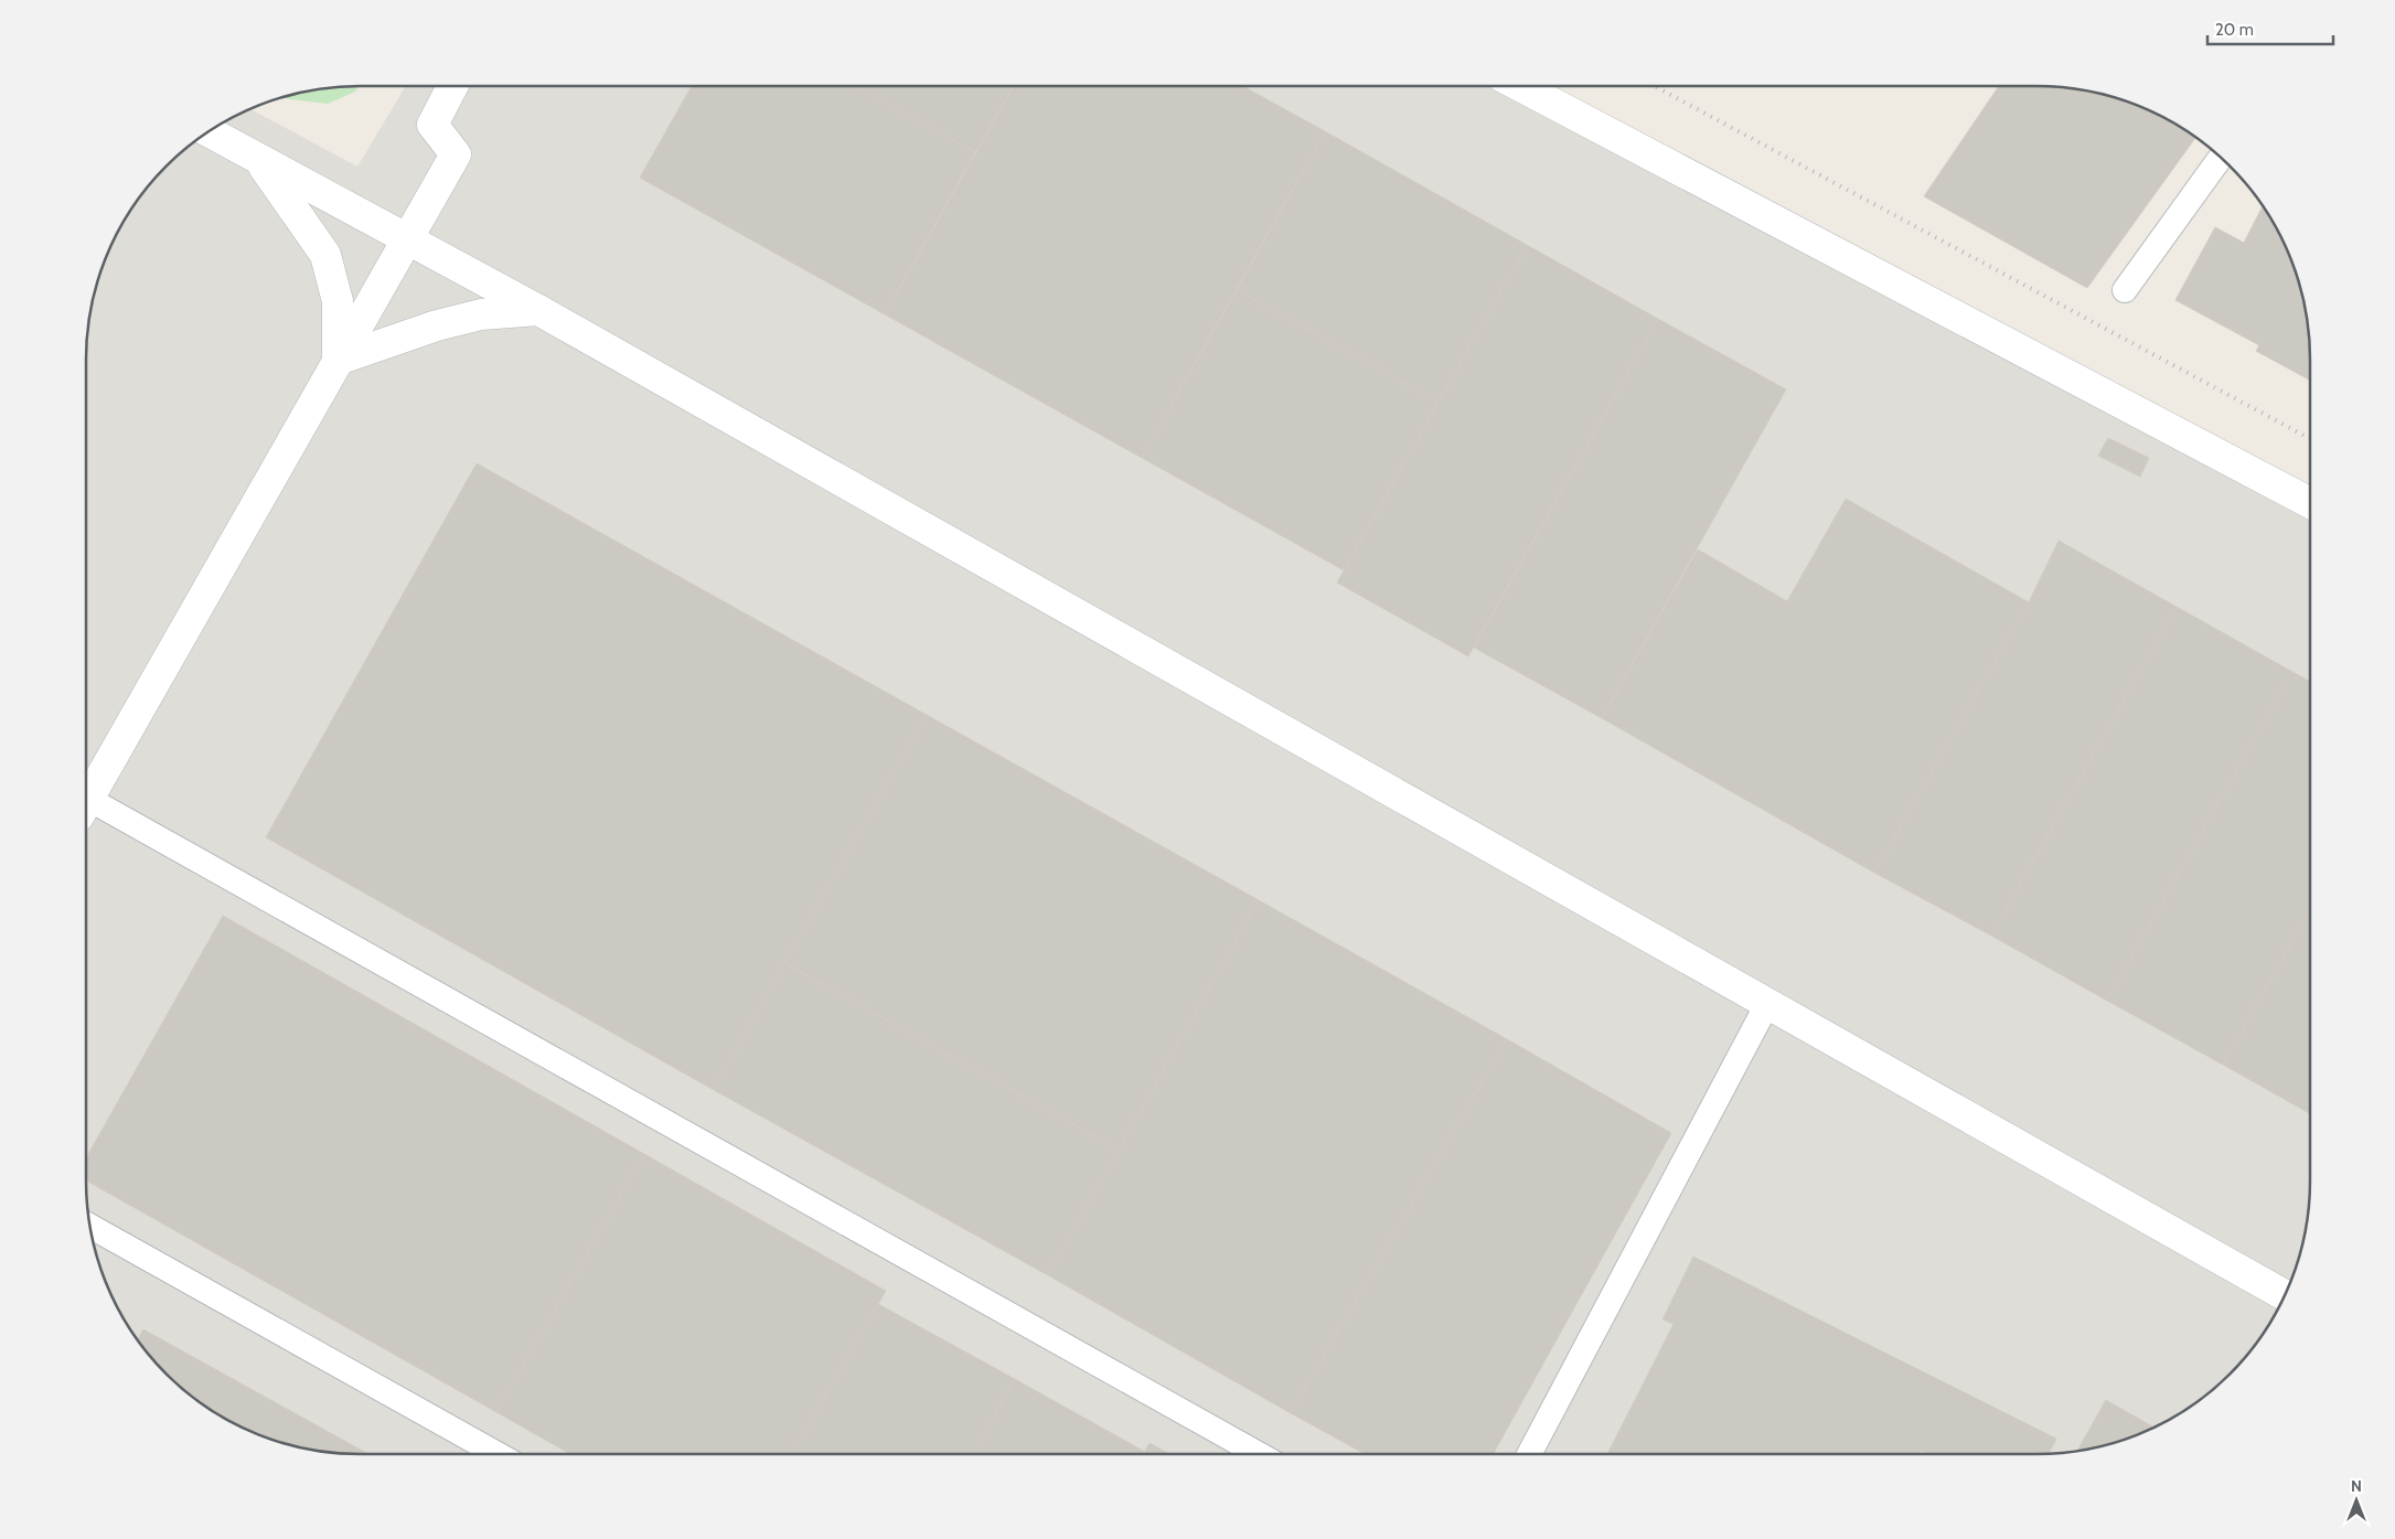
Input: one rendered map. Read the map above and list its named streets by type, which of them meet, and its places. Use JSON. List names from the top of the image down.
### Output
{
  "scale_bar": "20 m",
  "north": "top"
}
